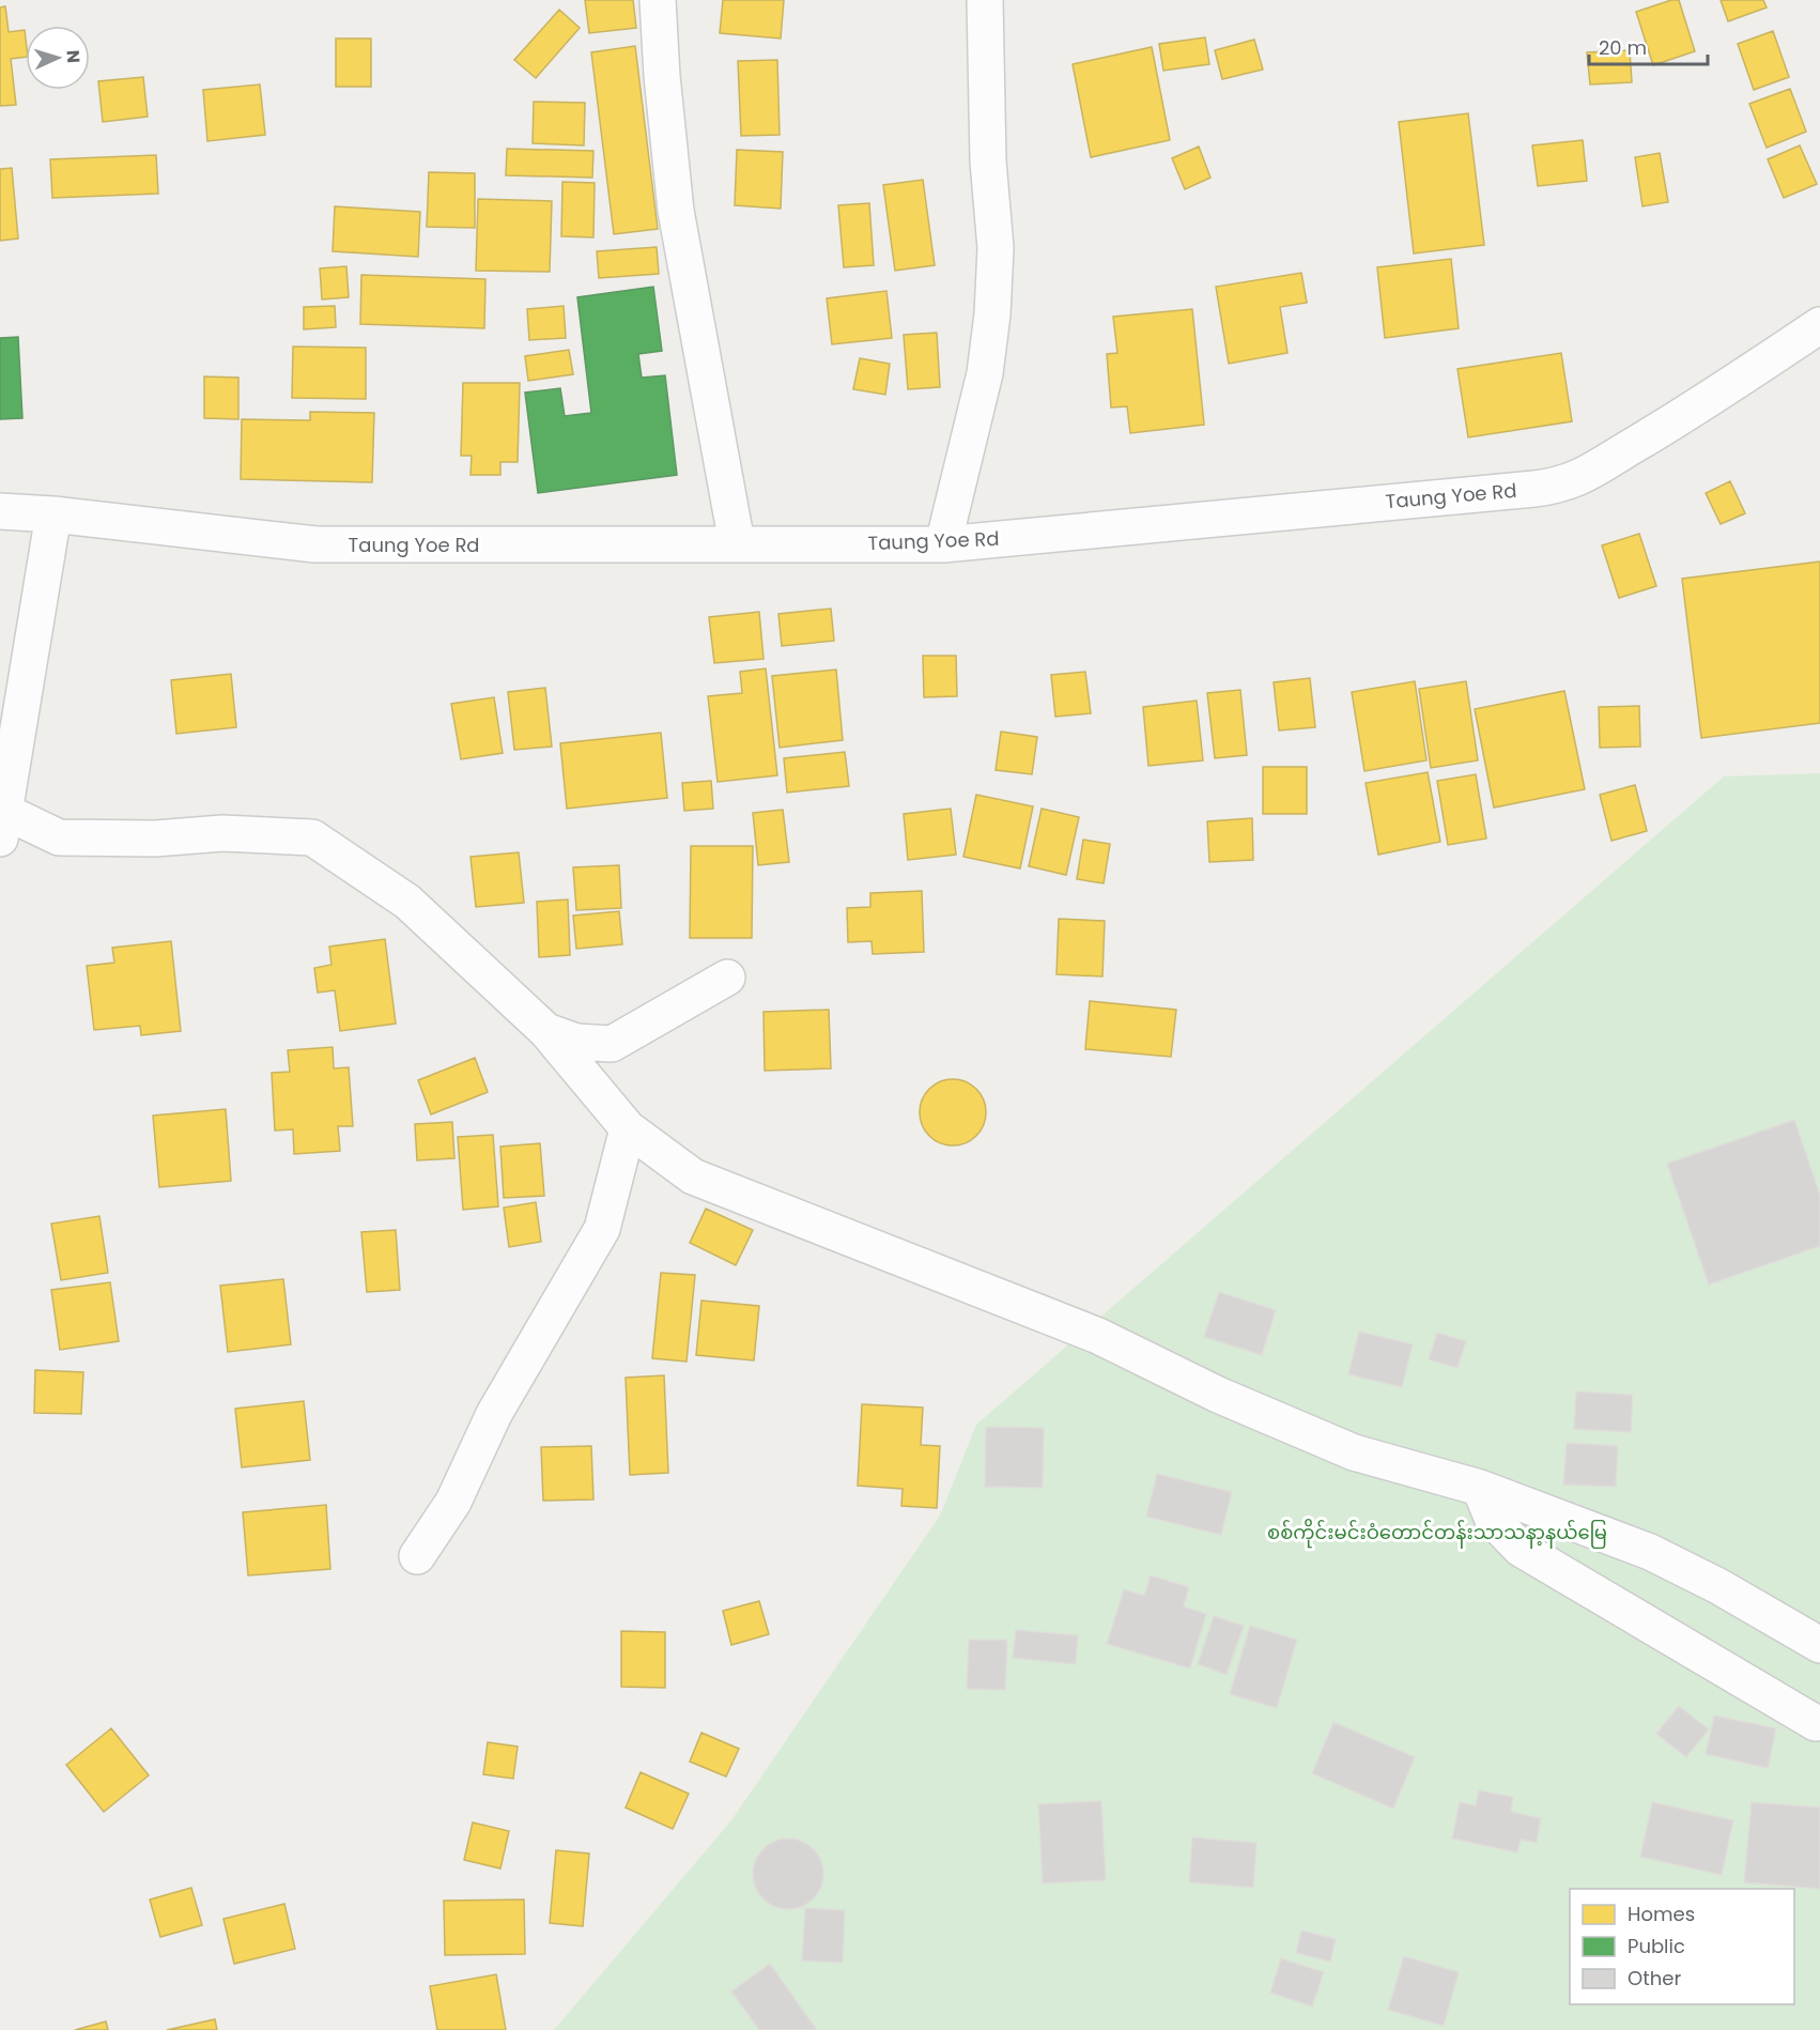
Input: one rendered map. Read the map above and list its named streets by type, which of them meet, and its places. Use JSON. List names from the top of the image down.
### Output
{
  "streets": {
    "street": ["Taung Yoe Rd"]
  },
  "parks": ["စစ်ကိုင်းမင်းဝံတောင်တန်းသာသနာ့နယ်မြေ"],
  "legend": ["Homes", "Public", "Other"],
  "scale_bar": "20 m",
  "north": "right"
}
